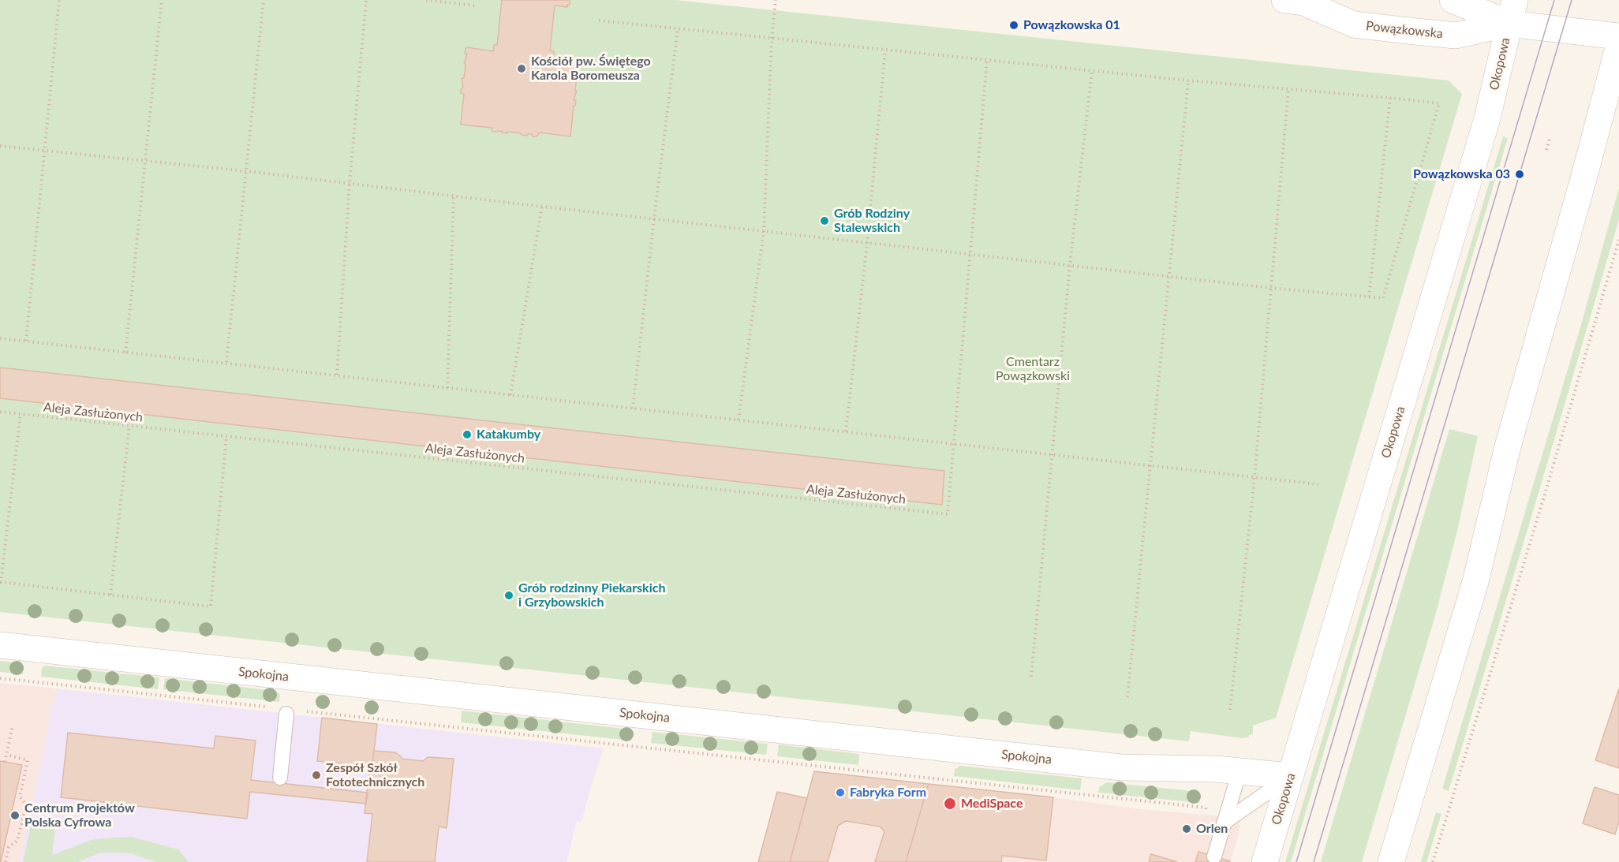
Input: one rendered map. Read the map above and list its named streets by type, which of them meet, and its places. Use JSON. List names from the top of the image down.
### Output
{
  "streets": {
    "main road": ["Powązkowska", "Okopowa", "Spokojna"],
    "path": ["Aleja Zasłużonych"]
  },
  "crossings": [
    ["Powązkowska", "Okopowa"],
    ["Okopowa", "Spokojna"]
  ],
  "parks": ["Cmentarz Powązkowski"],
  "places": [
    "Powązkowska 01",
    "Kościół pw. Świętego Karola Boromeusza",
    "Powązkowska 03",
    "Grób Rodziny Stalewskich",
    "Katakumby",
    "Grób rodzinny Piekarskich i Grzybowskich",
    "Zespół Szkół Fototechnicznych",
    "Fabryka Form",
    "MediSpace",
    "Centrum Projektów Polska Cyfrowa",
    "Orlen"
  ]
}
